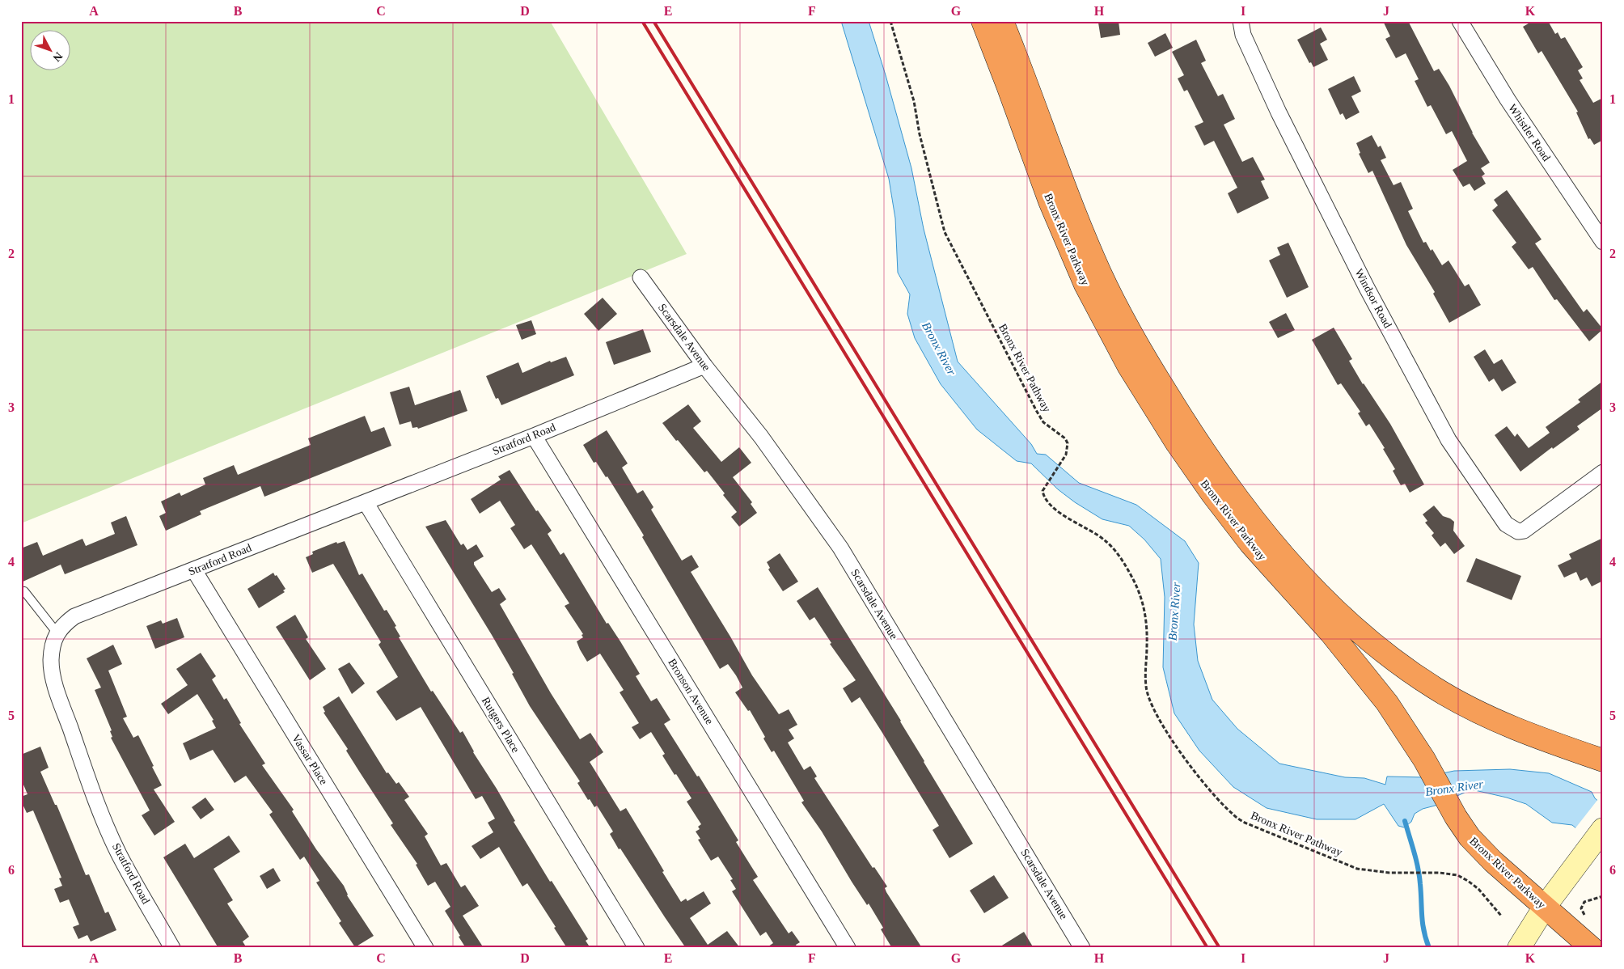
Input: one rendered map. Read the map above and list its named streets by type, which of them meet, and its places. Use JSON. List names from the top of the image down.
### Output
{
  "streets": {
    "highway": ["Bronx River Parkway"],
    "street": [
      "Whistler Road",
      "Windsor Road",
      "Scarsdale Avenue",
      "Stratford Road",
      "Bronson Avenue",
      "Rutgers Place",
      "Vassar Place"
    ],
    "path": ["Bronx River Pathway"]
  },
  "crossings": [
    ["Scarsdale Avenue", "Stratford Road"],
    ["Stratford Road", "Bronson Avenue"],
    ["Stratford Road", "Rutgers Place"],
    ["Stratford Road", "Vassar Place"]
  ],
  "water": ["Bronx River"],
  "north": "bottom right",
  "grid": {
    "columns": [
      "A",
      "B",
      "C",
      "D",
      "E",
      "F",
      "G",
      "H",
      "I",
      "J",
      "K"
    ],
    "rows": [
      "1",
      "2",
      "3",
      "4",
      "5",
      "6"
    ]
  }
}
